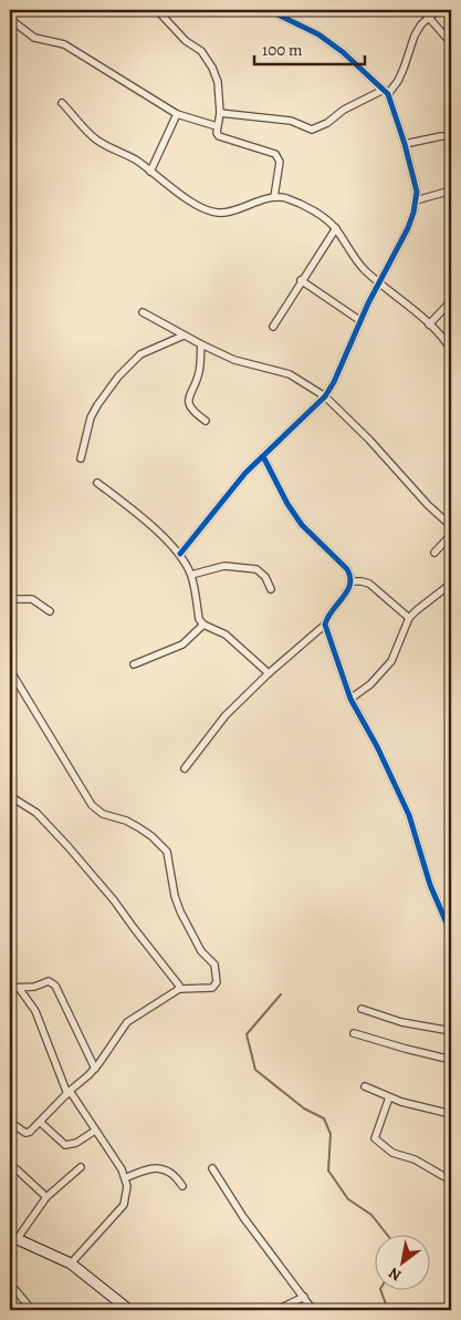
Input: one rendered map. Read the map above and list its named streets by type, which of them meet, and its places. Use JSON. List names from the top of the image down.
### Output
{
  "scale_bar": "100 m",
  "north": "bottom left"
}
